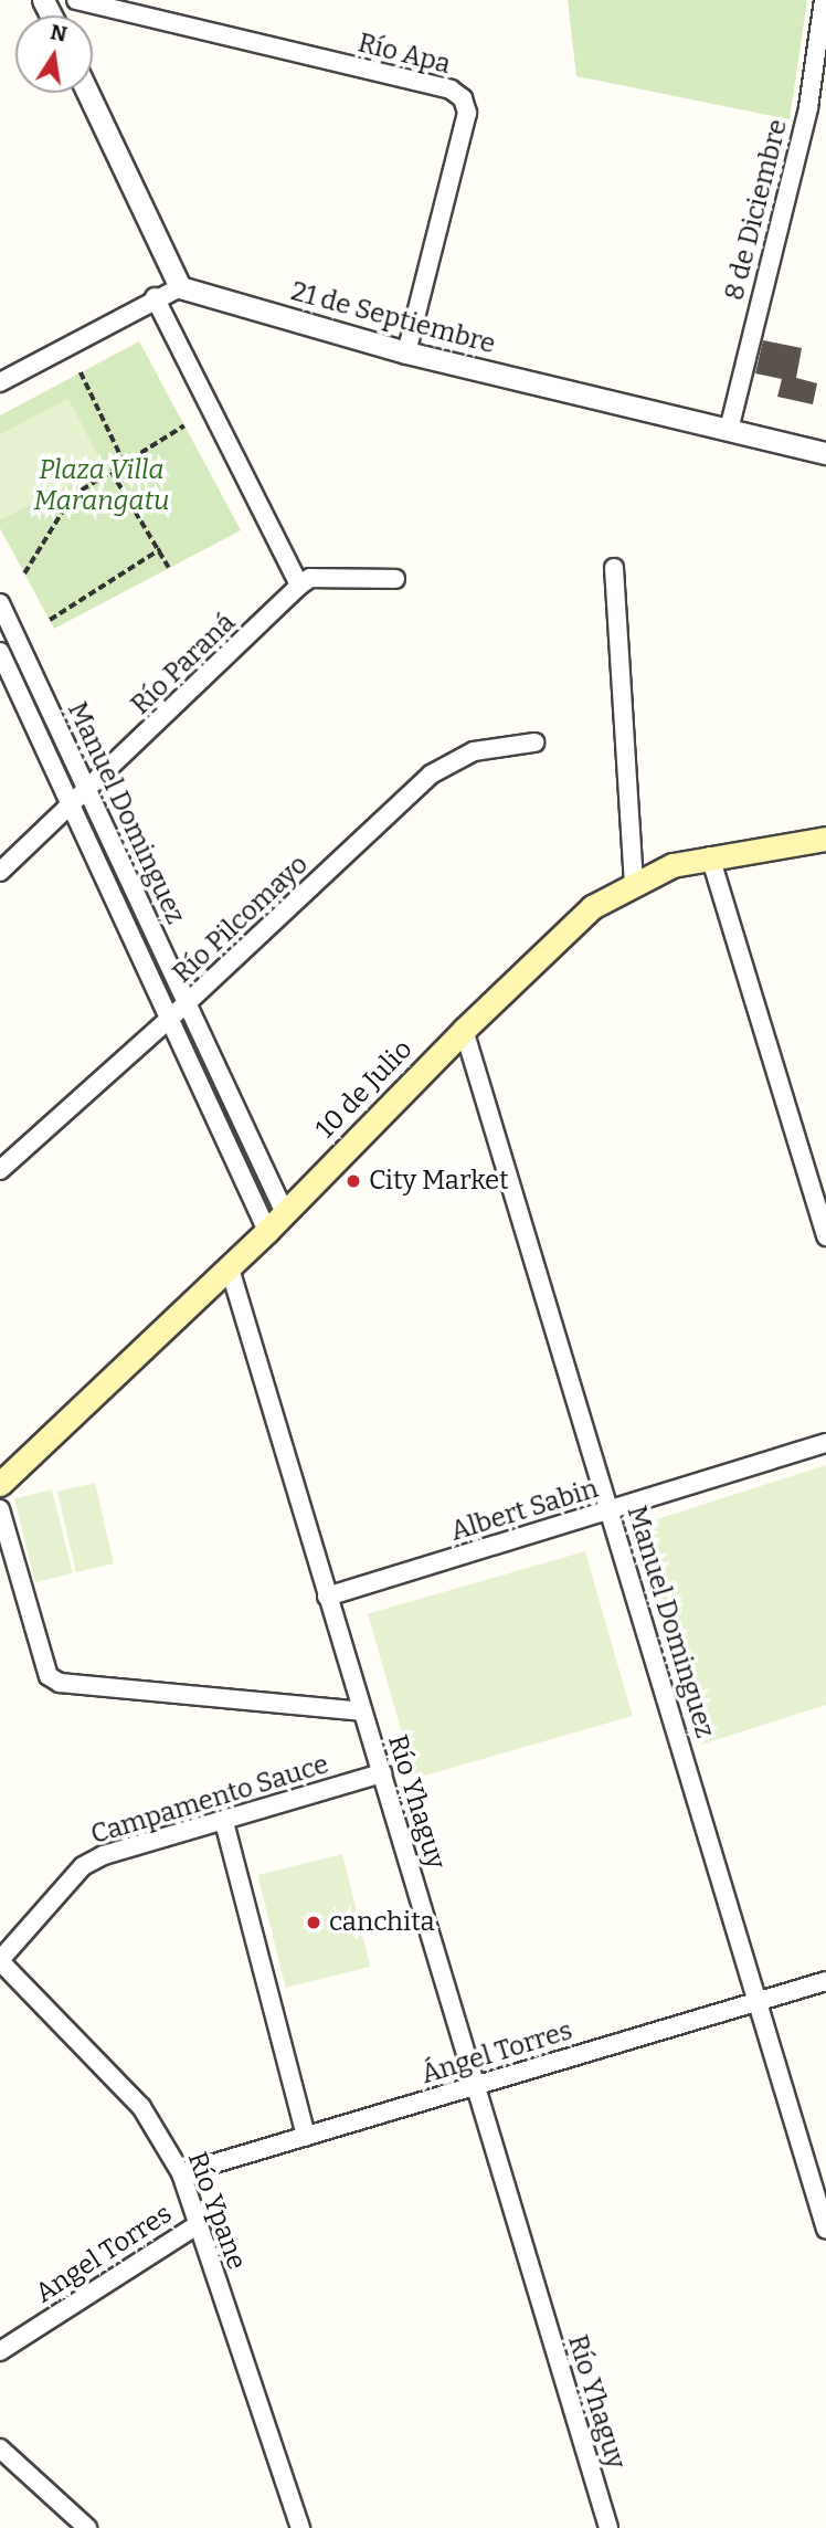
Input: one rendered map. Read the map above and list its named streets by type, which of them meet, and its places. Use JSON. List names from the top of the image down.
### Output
{
  "streets": {
    "main road": ["10 de Julio"],
    "street": [
      "Río Apa",
      "8 de Diciembre",
      "21 de Septiembre",
      "Río Paraná",
      "Manuel Dominguez",
      "Río Pilcomayo",
      "Albert Sabin",
      "Campamento Sauce",
      "Río Yhaguy",
      "Ángel Torres",
      "Río Ypane",
      "Angel Torres"
    ]
  },
  "crossings": [
    ["Río Apa", "21 de Septiembre"],
    ["8 de Diciembre", "21 de Septiembre"],
    ["Río Paraná", "Manuel Dominguez"],
    ["Manuel Dominguez", "Río Pilcomayo"],
    ["Manuel Dominguez", "10 de Julio"],
    ["Manuel Dominguez", "Albert Sabin"],
    ["Manuel Dominguez", "Ángel Torres"],
    ["10 de Julio", "Río Yhaguy"],
    ["Albert Sabin", "Río Yhaguy"],
    ["Campamento Sauce", "Río Yhaguy"],
    ["Campamento Sauce", "Río Ypane"],
    ["Río Yhaguy", "Ángel Torres"],
    ["Ángel Torres", "Río Ypane"],
    ["Río Ypane", "Angel Torres"]
  ],
  "parks": ["Plaza Villa Marangatu"],
  "places": ["City Market", "canchita"],
  "north": "top"
}
